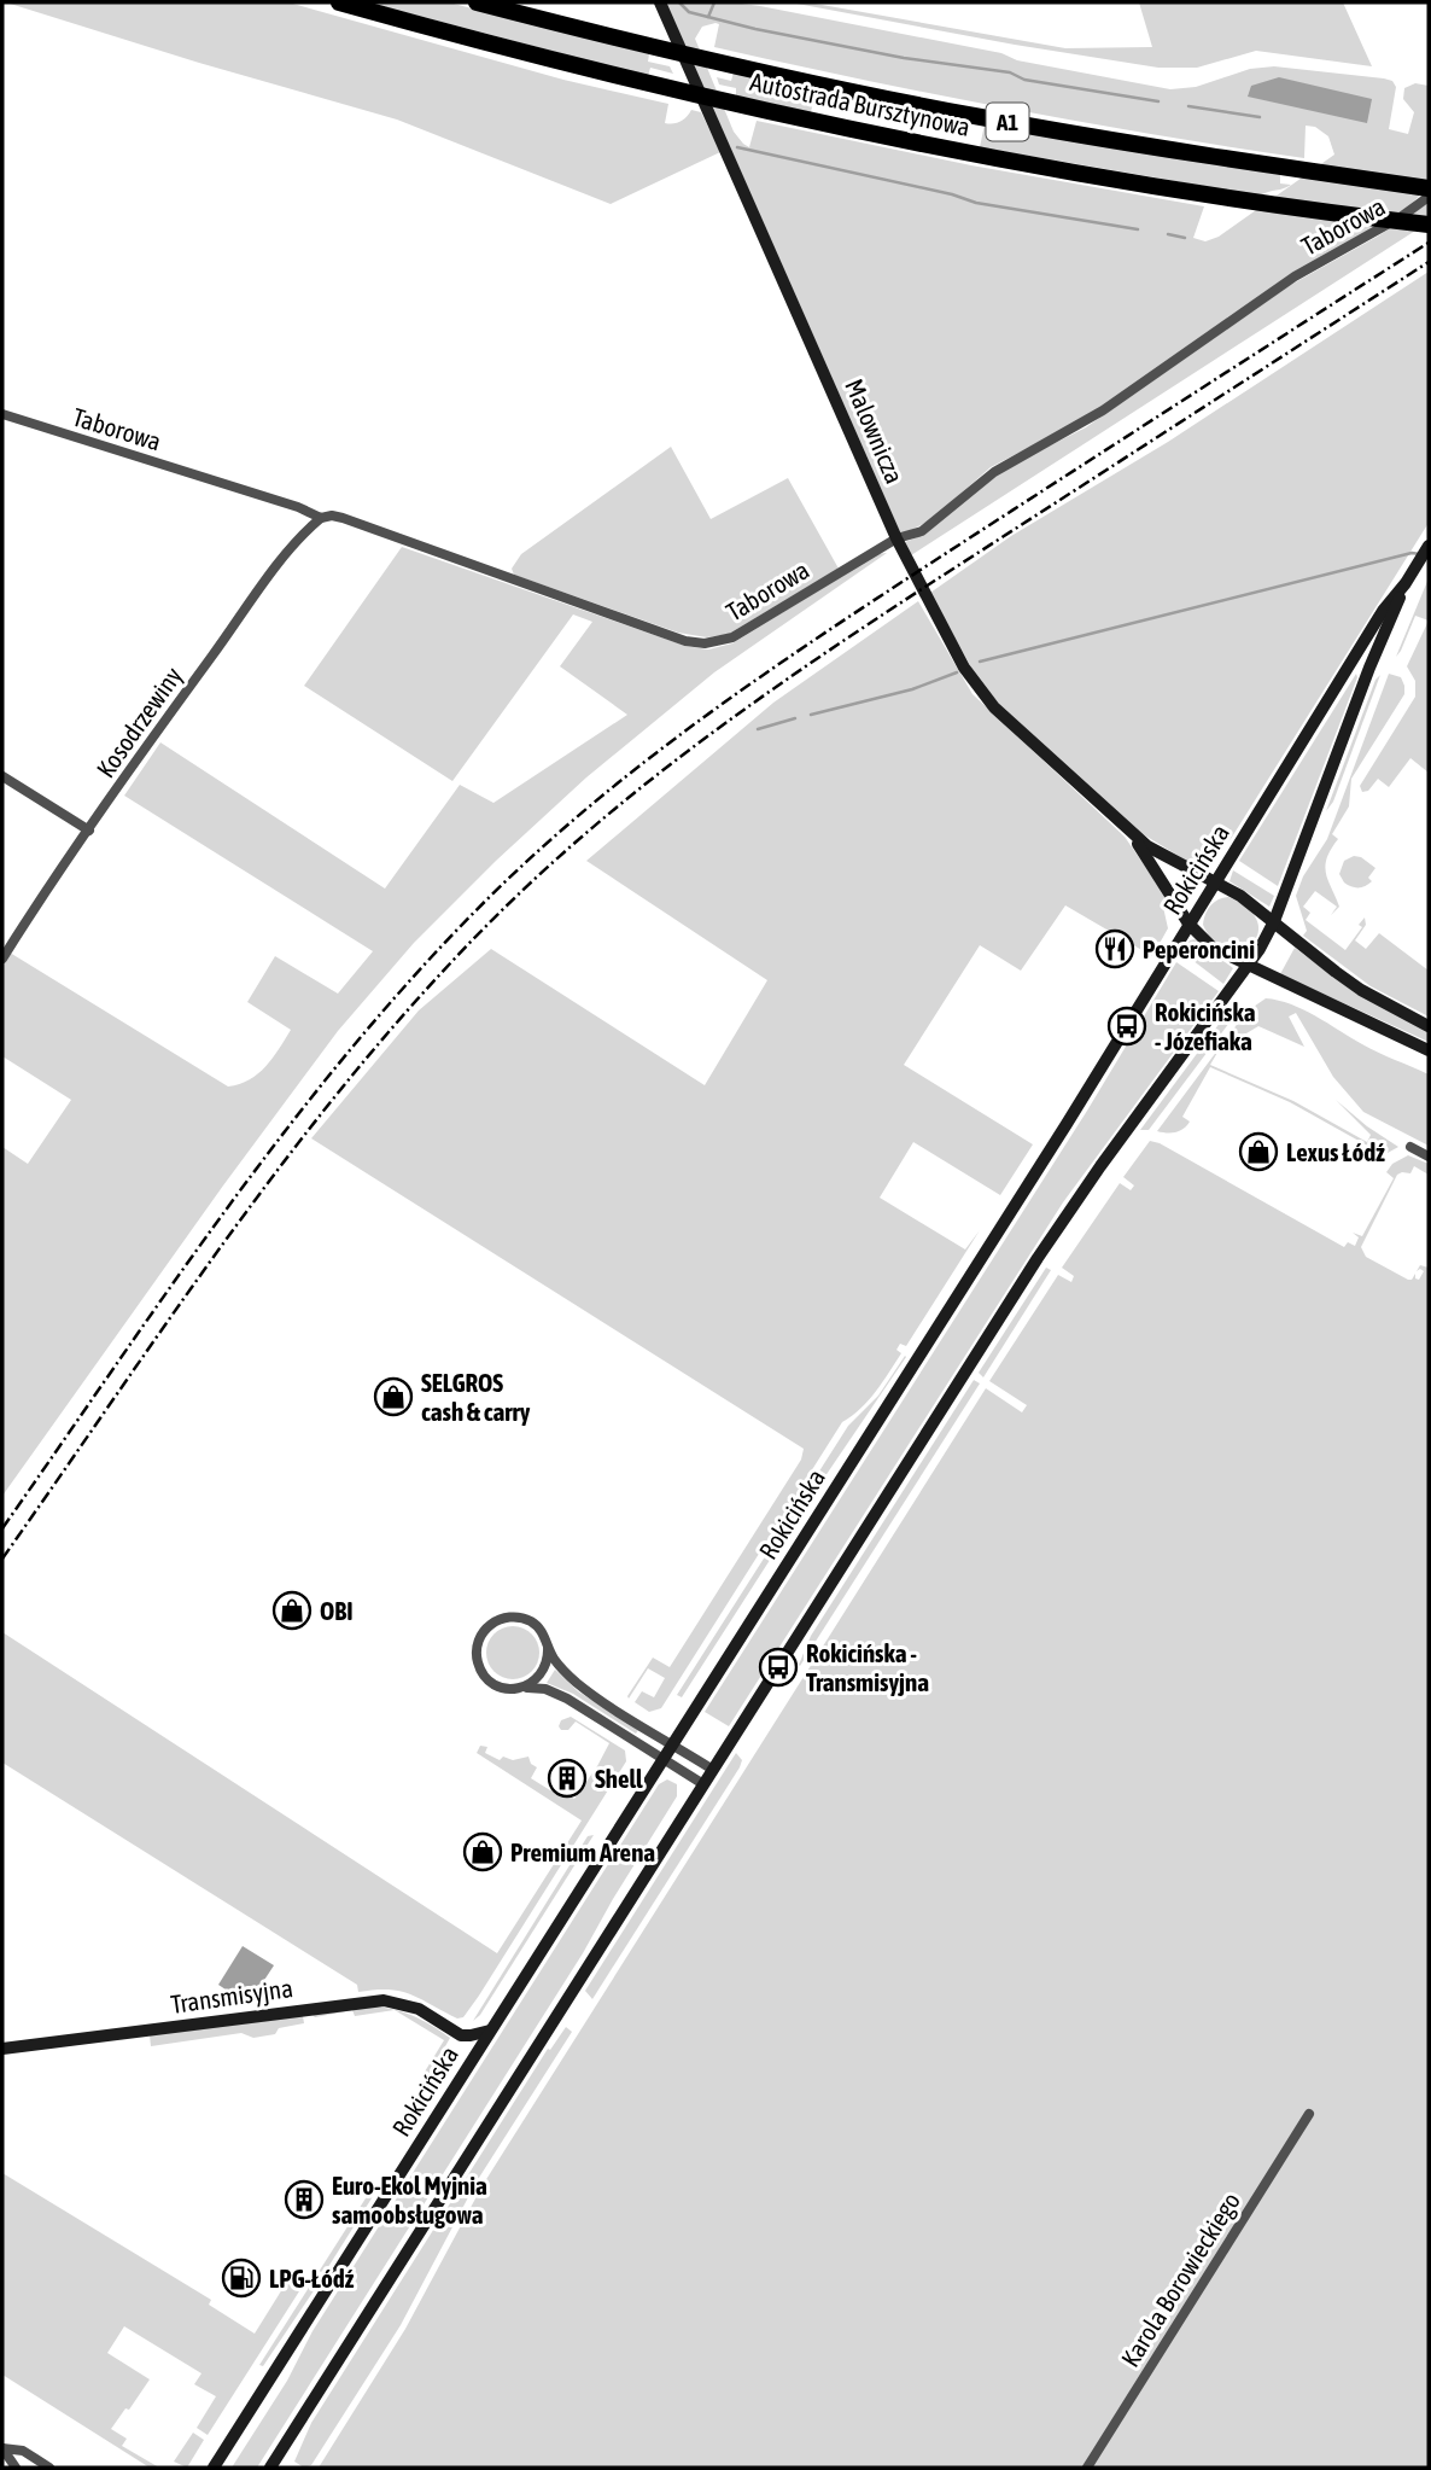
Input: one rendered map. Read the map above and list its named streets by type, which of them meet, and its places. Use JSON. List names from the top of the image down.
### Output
{
  "streets": {
    "highway": ["Autostrada Bursztynowa", "A1"],
    "main road": ["Malownicza", "Rokicińska", "Transmisyjna"],
    "street": ["Taborowa", "Kosodrzewiny", "Karola Borowieckiego"]
  },
  "crossings": [
    ["Taborowa", "Malownicza"],
    ["Taborowa", "Kosodrzewiny"],
    ["Malownicza", "Rokicińska"]
  ],
  "places": {
    "restaurant": ["Peperoncini"],
    "bus stop": ["Rokicińska - Józefiaka", "Rokicińska - Transmisyjna"],
    "shop": [
      "Lexus Łódź",
      "SELGROS cash & carry",
      "OBI",
      "Premium Arena"
    ],
    "building": ["Shell", "Euro-Ekol Myjnia samoobsługowa"],
    "fuel station": ["LPG-Łódź"]
  }
}
